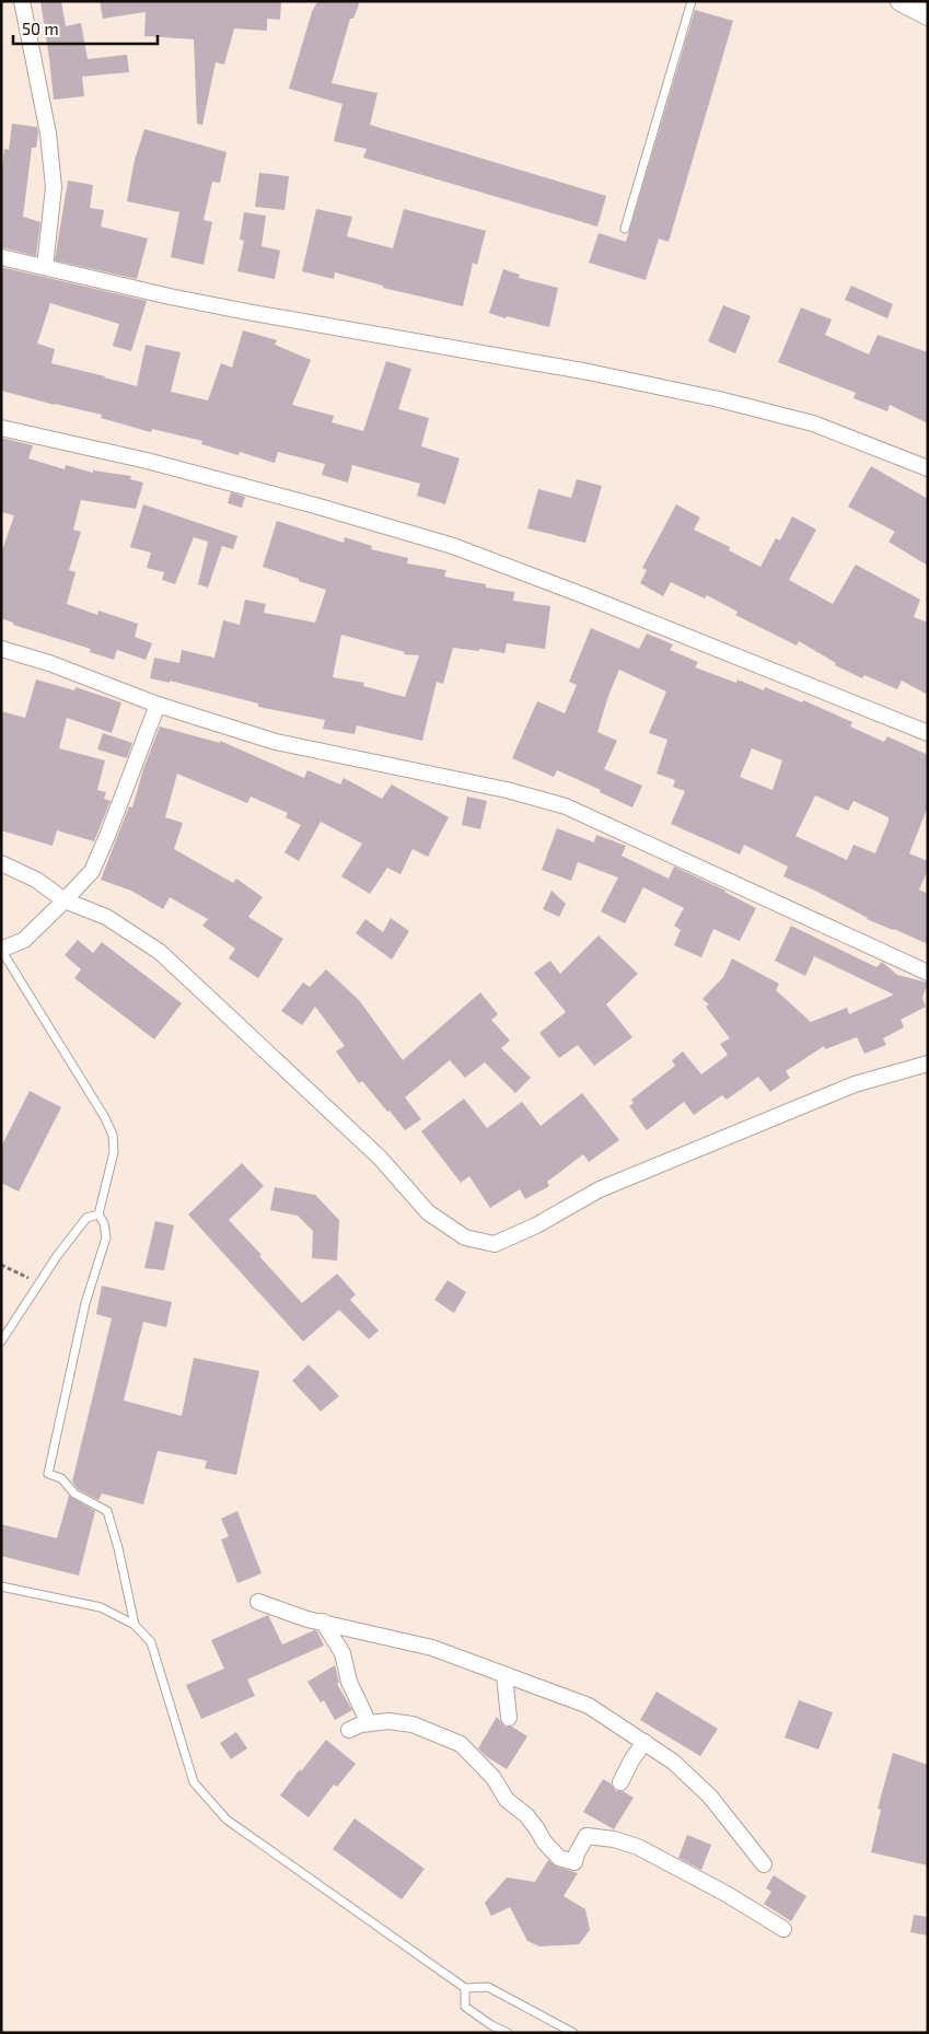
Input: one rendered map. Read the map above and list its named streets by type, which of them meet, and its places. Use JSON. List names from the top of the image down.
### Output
{
  "scale_bar": "50 m"
}
